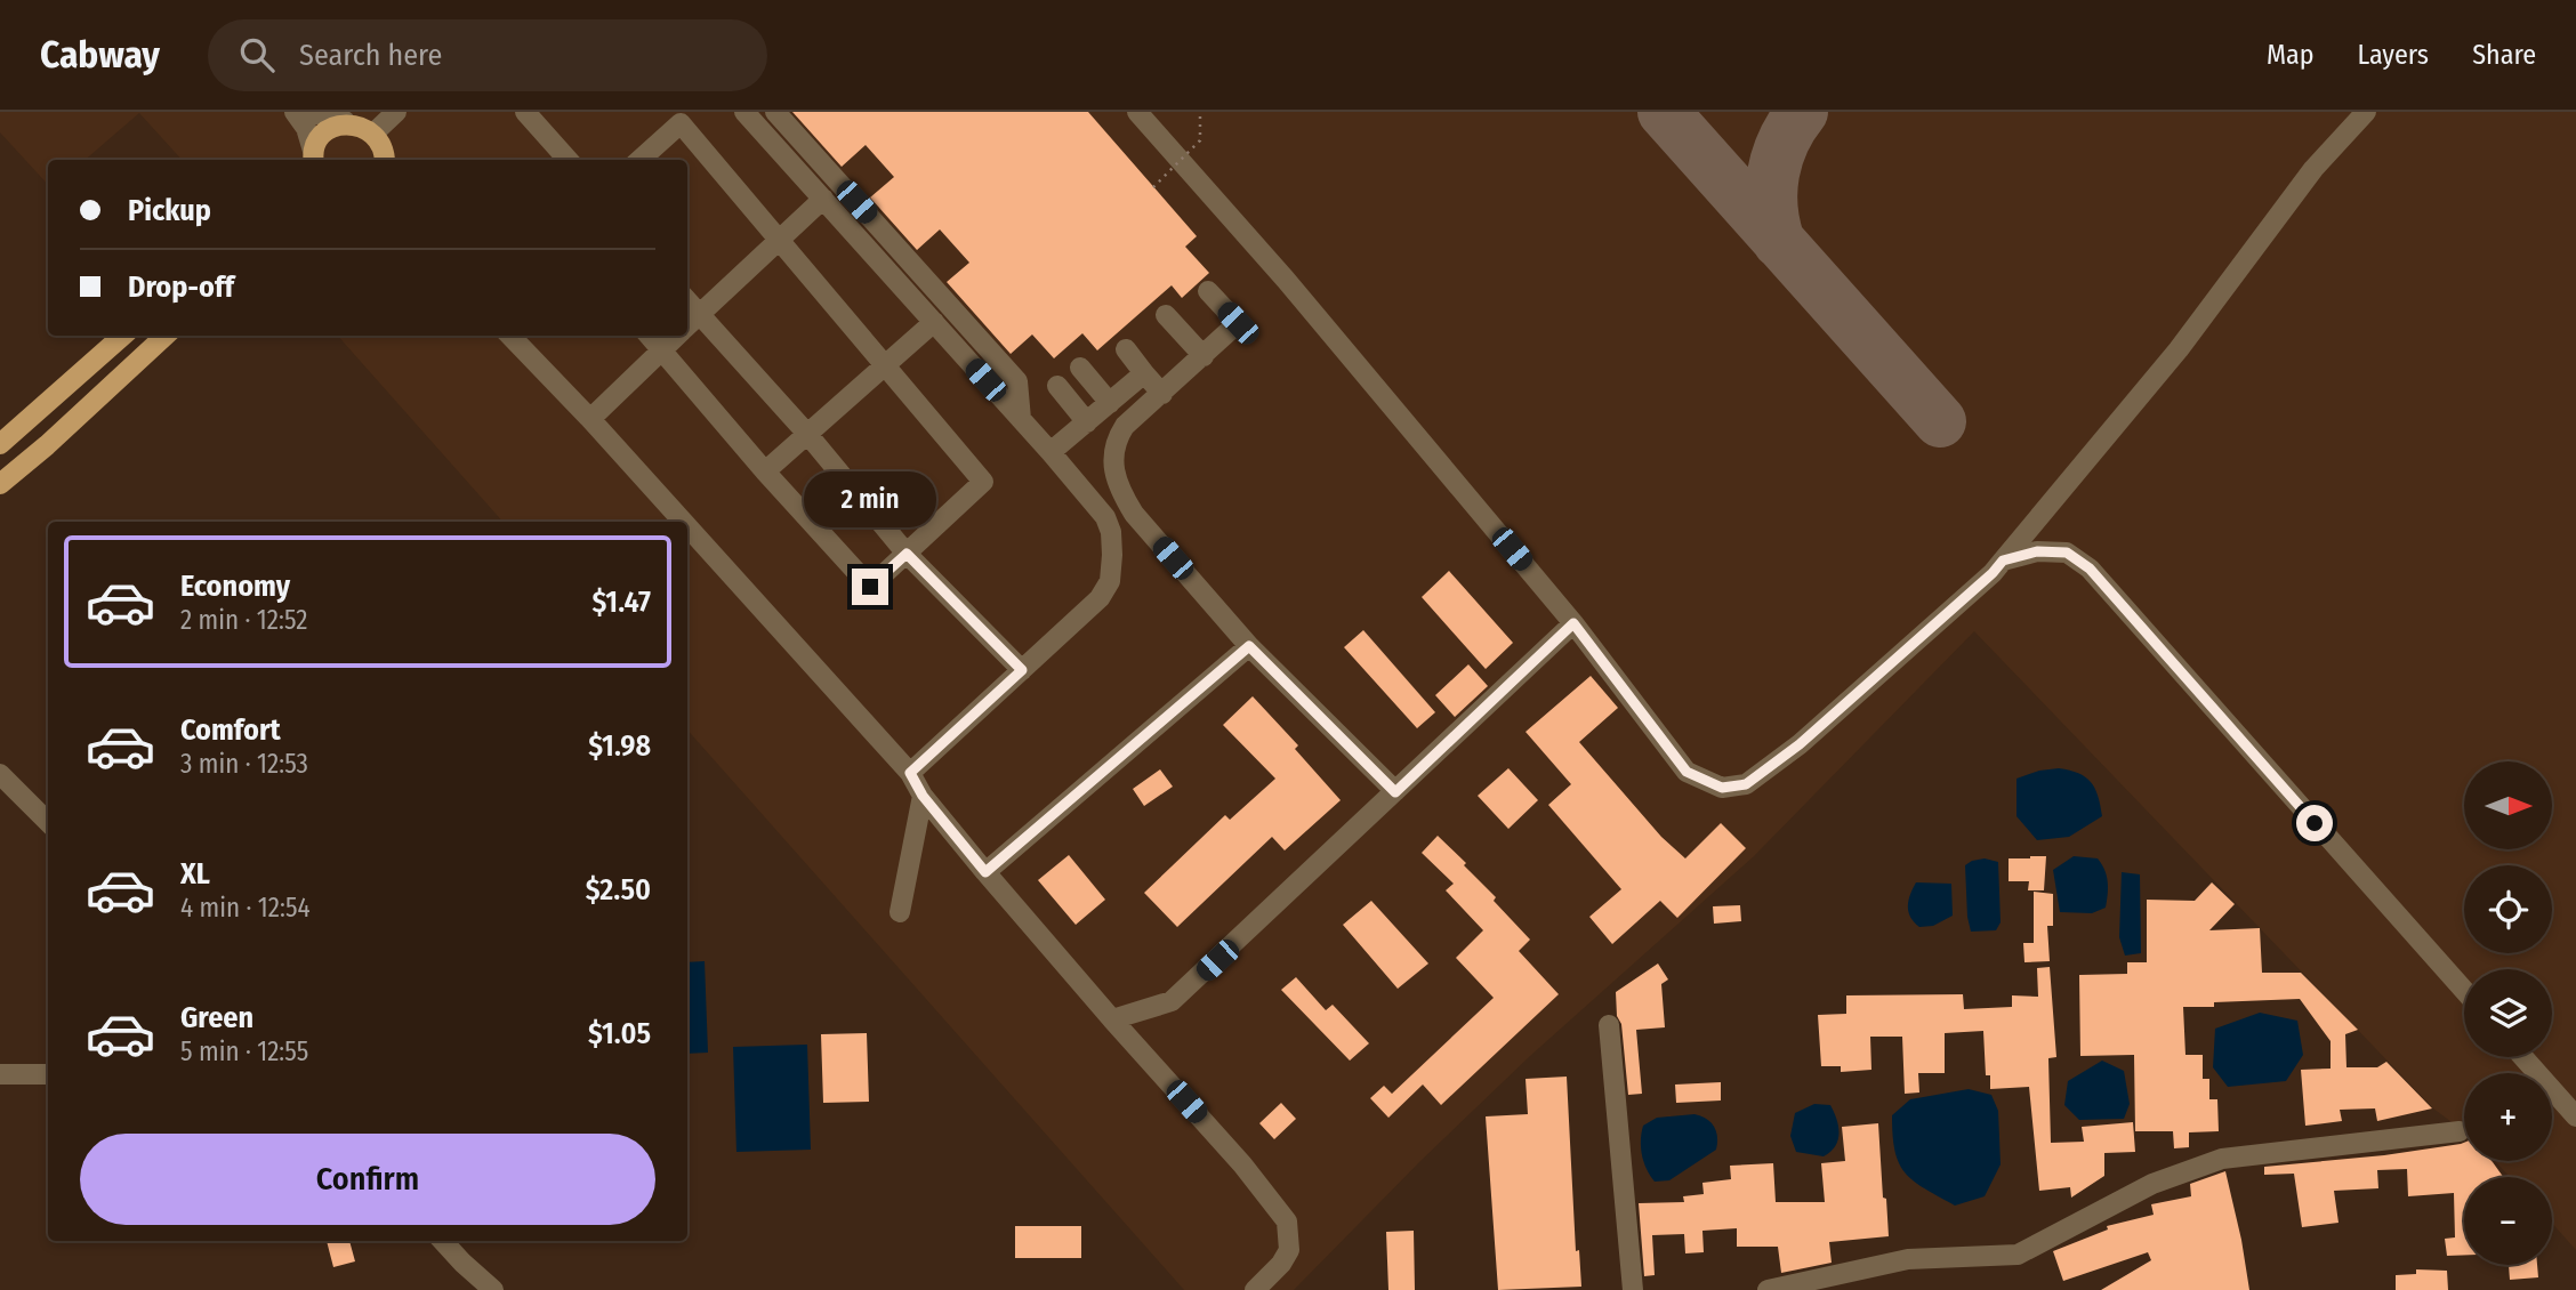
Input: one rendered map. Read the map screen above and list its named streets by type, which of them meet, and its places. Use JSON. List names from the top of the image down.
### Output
{
  "north": "right",
  "page": {
    "header": "Cabway",
    "search": "Search here",
    "nav": ["Map", "Layers", "Share"],
    "banner": ["Pickup", "Drop-off"],
    "bubble": "2 min",
    "list": [
      {
        "name": "Economy",
        "note": "2 min · 12:52",
        "value": "$1.47"
      },
      {
        "name": "Comfort",
        "note": "3 min · 12:53",
        "value": "$1.98"
      },
      {
        "name": "XL",
        "note": "4 min · 12:54",
        "value": "$2.50"
      },
      {
        "name": "Green",
        "note": "5 min · 12:55",
        "value": "$1.05"
      }
    ],
    "map_buttons": ["+", "−"],
    "buttons": "Confirm"
  }
}
